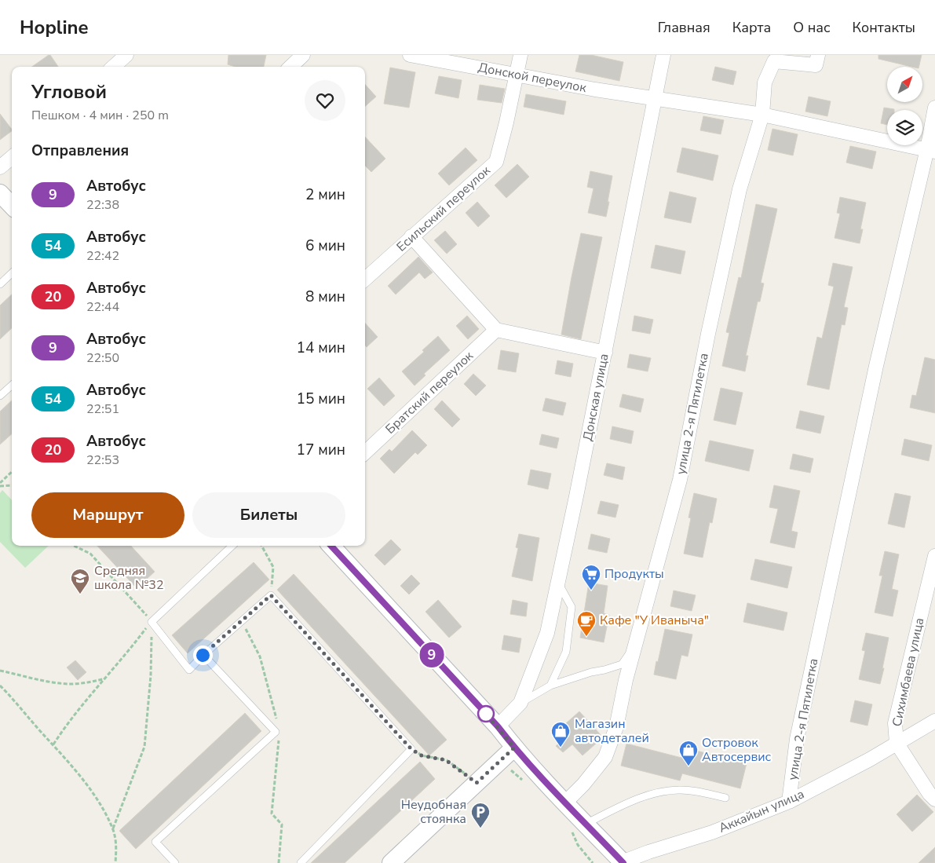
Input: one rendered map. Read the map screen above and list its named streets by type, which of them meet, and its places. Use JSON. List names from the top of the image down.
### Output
{
  "streets": {
    "street": [
      "Донской переулок",
      "Есильский переулок",
      "Братский переулок",
      "Донская улица",
      "улица 2-я Пятилетка",
      "Сихимбаева улица",
      "Аккайын улица"
    ]
  },
  "crossings": [
    ["Донской переулок", "Есильский переулок"],
    ["Донской переулок", "Донская улица"],
    ["Донской переулок", "улица 2-я Пятилетка"],
    ["улица 2-я Пятилетка", "Аккайын улица"],
    ["Сихимбаева улица", "Аккайын улица"]
  ],
  "places": {
    "supermarket": ["Продукты"],
    "school or university": ["Средняя школа №32"],
    "cafe": ["Кафе \"У Иваныча\""],
    "shop": ["Магазин автодеталей", "Островок Автосервис"],
    "parking": ["Неудобная стоянка"]
  },
  "lines": ["bus line 9"],
  "north": "top right",
  "page": {
    "header": "Hopline",
    "nav": [
      "Главная",
      "Карта",
      "О нас",
      "Контакты"
    ],
    "on_map": "9",
    "heading": [
      ["Угловой", "Пешком · 4 мин · 250 m"],
      "Отправления"
    ],
    "list": [
      {
        "mark": "9",
        "name": "Автобус",
        "note": "22:38",
        "value": "2 мин"
      },
      {
        "mark": "54",
        "name": "Автобус",
        "note": "22:42",
        "value": "6 мин"
      },
      {
        "mark": "20",
        "name": "Автобус",
        "note": "22:44",
        "value": "8 мин"
      },
      {
        "mark": "9",
        "name": "Автобус",
        "note": "22:50",
        "value": "14 мин"
      },
      {
        "mark": "54",
        "name": "Автобус",
        "note": "22:51",
        "value": "15 мин"
      },
      {
        "mark": "20",
        "name": "Автобус",
        "note": "22:53",
        "value": "17 мин"
      }
    ],
    "buttons": ["Маршрут", "Билеты"]
  }
}
